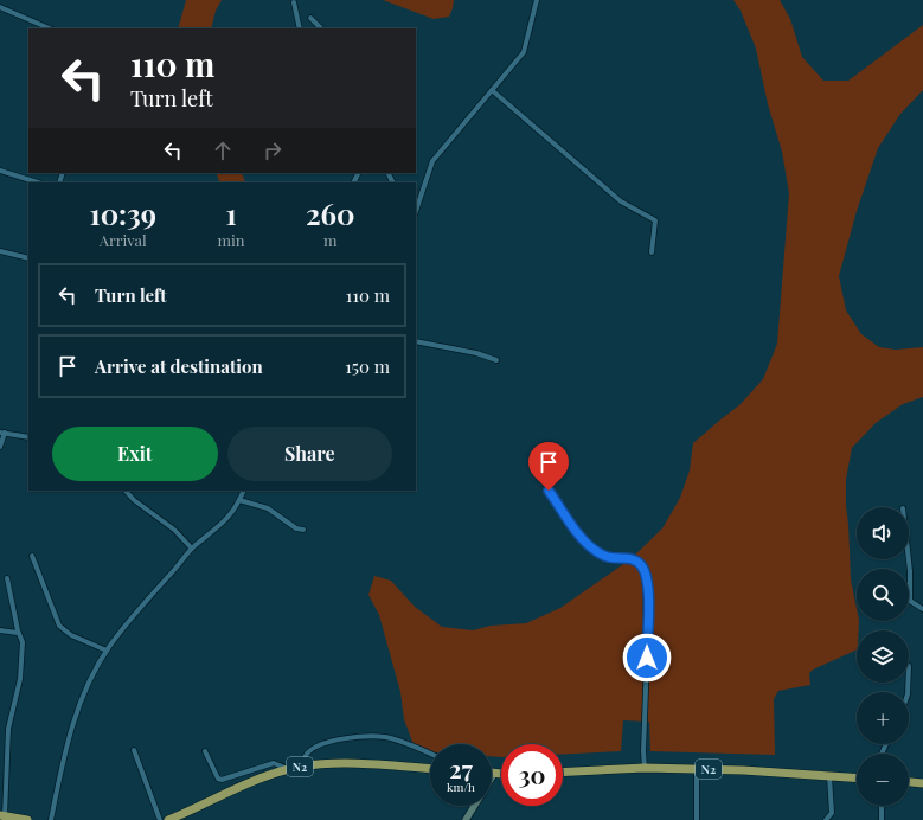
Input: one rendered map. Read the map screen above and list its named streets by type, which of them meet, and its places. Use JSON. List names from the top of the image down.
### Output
{
  "streets": {
    "highway": ["N2"]
  },
  "page": {
    "turn": ["110 m", "Turn left"],
    "eta": [
      "10:39",
      "Arrival",
      "1",
      "min",
      "260",
      "m"
    ],
    "list": [
      {
        "name": "Turn left",
        "value": "110 m"
      },
      {
        "name": "Arrive at destination",
        "value": "150 m"
      }
    ],
    "buttons": ["Exit", "Share"],
    "map_buttons": ["+", "−"],
    "speed": "27 km/h",
    "limit": "30"
  }
}
